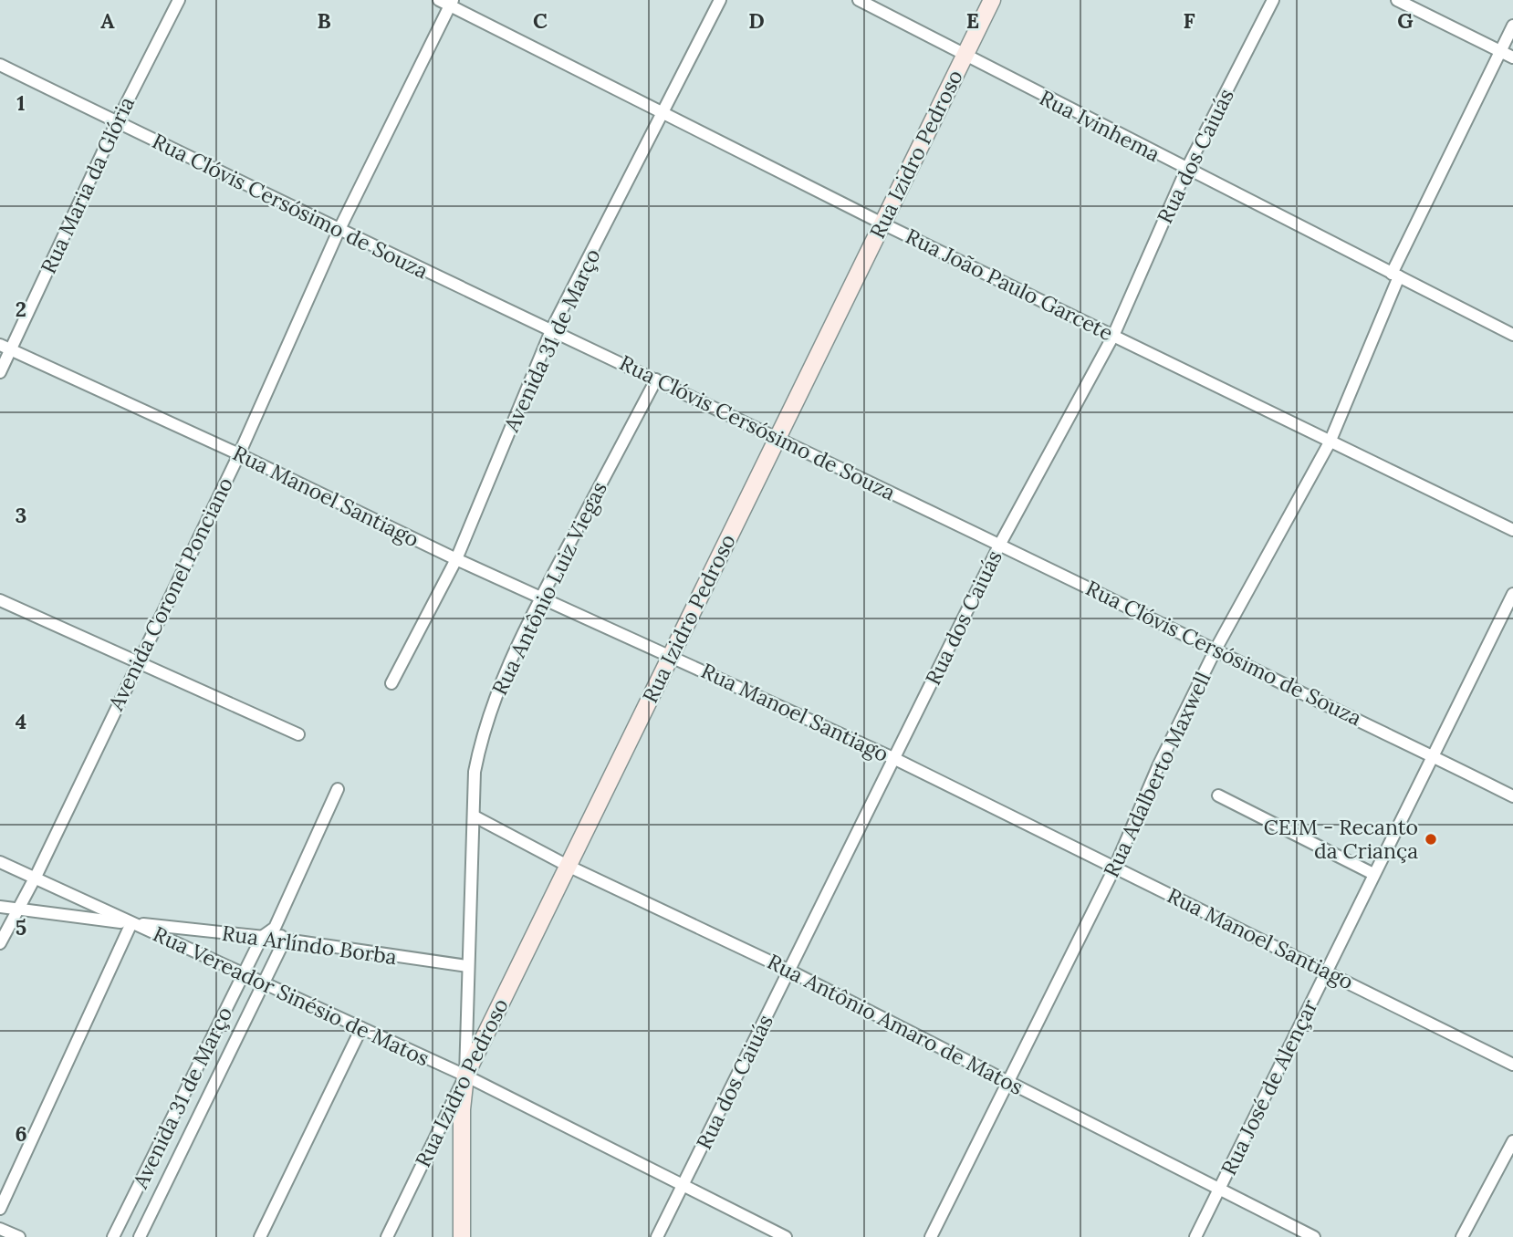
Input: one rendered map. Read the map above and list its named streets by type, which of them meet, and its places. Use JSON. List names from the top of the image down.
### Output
{
  "streets": {
    "street": [
      "Rua Ivinhema",
      "Rua Izidro Pedroso",
      "Rua dos Caiuás",
      "Rua Maria da Glória",
      "Rua Clóvis Cersósimo de Souza",
      "Rua João Paulo Garcete",
      "Avenida 31 de Março",
      "Rua Manoel Santiago",
      "Rua Antônio Luiz Viegas",
      "Avenida Coronel Ponciano",
      "Rua Adalberto Maxwell",
      "Rua Arlíndo Borba",
      "Rua Vereador Sinésio de Matos",
      "Rua Antônio Amaro de Matos",
      "Rua José de Alençar"
    ]
  },
  "crossings": [
    ["Rua Ivinhema", "Rua Izidro Pedroso"],
    ["Rua Ivinhema", "Rua dos Caiuás"],
    ["Rua Ivinhema", "Rua Adalberto Maxwell"],
    ["Rua Izidro Pedroso", "Rua Clóvis Cersósimo de Souza"],
    ["Rua Izidro Pedroso", "Rua João Paulo Garcete"],
    ["Rua Izidro Pedroso", "Rua Manoel Santiago"],
    ["Rua Izidro Pedroso", "Rua Antônio Luiz Viegas"],
    ["Rua Izidro Pedroso", "Rua Vereador Sinésio de Matos"],
    ["Rua Izidro Pedroso", "Rua Antônio Amaro de Matos"],
    ["Rua dos Caiuás", "Rua Clóvis Cersósimo de Souza"],
    ["Rua dos Caiuás", "Rua João Paulo Garcete"],
    ["Rua dos Caiuás", "Rua Manoel Santiago"],
    ["Rua dos Caiuás", "Rua Vereador Sinésio de Matos"],
    ["Rua dos Caiuás", "Rua Antônio Amaro de Matos"],
    ["Rua Maria da Glória", "Rua Clóvis Cersósimo de Souza"],
    ["Rua Maria da Glória", "Rua Manoel Santiago"],
    ["Rua Clóvis Cersósimo de Souza", "Avenida 31 de Março"],
    ["Rua Clóvis Cersósimo de Souza", "Rua Antônio Luiz Viegas"],
    ["Rua Clóvis Cersósimo de Souza", "Avenida Coronel Ponciano"],
    ["Rua Clóvis Cersósimo de Souza", "Rua Adalberto Maxwell"],
    ["Rua Clóvis Cersósimo de Souza", "Rua José de Alençar"],
    ["Rua João Paulo Garcete", "Avenida 31 de Março"],
    ["Rua João Paulo Garcete", "Avenida Coronel Ponciano"],
    ["Rua João Paulo Garcete", "Rua Adalberto Maxwell"],
    ["Avenida 31 de Março", "Rua Manoel Santiago"],
    ["Avenida 31 de Março", "Rua Arlíndo Borba"],
    ["Avenida 31 de Março", "Rua Vereador Sinésio de Matos"],
    ["Rua Manoel Santiago", "Rua Antônio Luiz Viegas"],
    ["Rua Manoel Santiago", "Avenida Coronel Ponciano"],
    ["Rua Manoel Santiago", "Rua Adalberto Maxwell"],
    ["Rua Manoel Santiago", "Rua José de Alençar"],
    ["Rua Antônio Luiz Viegas", "Rua Arlíndo Borba"],
    ["Rua Antônio Luiz Viegas", "Rua Vereador Sinésio de Matos"],
    ["Rua Antônio Luiz Viegas", "Rua Antônio Amaro de Matos"],
    ["Avenida Coronel Ponciano", "Rua Arlíndo Borba"],
    ["Avenida Coronel Ponciano", "Rua Vereador Sinésio de Matos"],
    ["Rua Adalberto Maxwell", "Rua Antônio Amaro de Matos"],
    ["Rua Arlíndo Borba", "Rua Vereador Sinésio de Matos"],
    ["Rua Antônio Amaro de Matos", "Rua José de Alençar"]
  ],
  "places": ["CEIM - Recanto da Criança"],
  "grid": {
    "columns": [
      "A",
      "B",
      "C",
      "D",
      "E",
      "F",
      "G"
    ],
    "rows": [
      "1",
      "2",
      "3",
      "4",
      "5",
      "6"
    ]
  }
}
